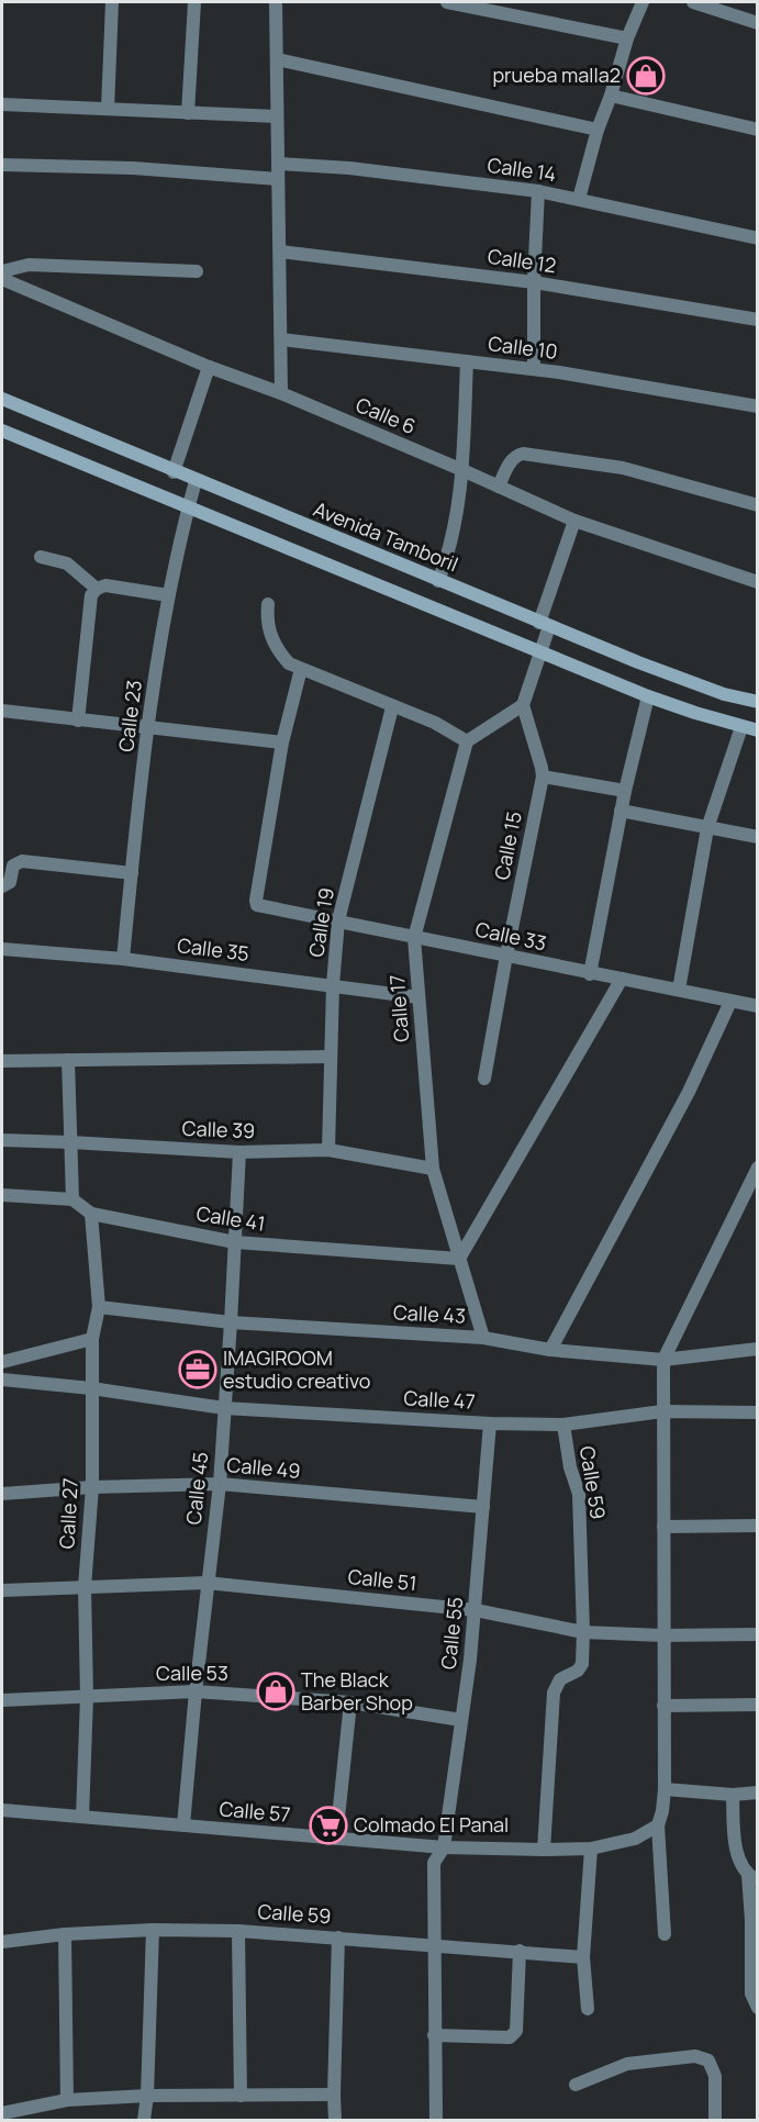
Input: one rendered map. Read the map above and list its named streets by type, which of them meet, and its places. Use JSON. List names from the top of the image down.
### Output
{
  "streets": {
    "main road": ["Avenida Tamboril"],
    "street": [
      "Calle 14",
      "Calle 12",
      "Calle 10",
      "Calle 6",
      "Calle 23",
      "Calle 15",
      "Calle 19",
      "Calle 33",
      "Calle 35",
      "Calle 17",
      "Calle 39",
      "Calle 41",
      "Calle 43",
      "Calle 47",
      "Calle 49",
      "Calle 59",
      "Calle 45",
      "Calle 27",
      "Calle 51",
      "Calle 55",
      "Calle 53",
      "Calle 57"
    ]
  },
  "crossings": [
    ["Avenida Tamboril", "Calle 23"],
    ["Calle 23", "Calle 35"],
    ["Calle 15", "Calle 33"],
    ["Calle 19", "Calle 33"],
    ["Calle 19", "Calle 35"],
    ["Calle 19", "Calle 39"],
    ["Calle 33", "Calle 17"],
    ["Calle 35", "Calle 17"],
    ["Calle 17", "Calle 39"],
    ["Calle 17", "Calle 41"],
    ["Calle 17", "Calle 43"],
    ["Calle 39", "Calle 45"],
    ["Calle 41", "Calle 45"],
    ["Calle 41", "Calle 27"],
    ["Calle 43", "Calle 45"],
    ["Calle 43", "Calle 27"],
    ["Calle 47", "Calle 59"],
    ["Calle 47", "Calle 45"],
    ["Calle 47", "Calle 27"],
    ["Calle 47", "Calle 55"],
    ["Calle 49", "Calle 45"],
    ["Calle 49", "Calle 27"],
    ["Calle 49", "Calle 55"],
    ["Calle 59", "Calle 51"],
    ["Calle 59", "Calle 55"],
    ["Calle 59", "Calle 57"],
    ["Calle 45", "Calle 51"],
    ["Calle 45", "Calle 53"],
    ["Calle 45", "Calle 57"],
    ["Calle 27", "Calle 51"],
    ["Calle 27", "Calle 53"],
    ["Calle 27", "Calle 57"],
    ["Calle 51", "Calle 55"],
    ["Calle 55", "Calle 53"],
    ["Calle 55", "Calle 57"]
  ],
  "places": {
    "shop": ["prueba malla2", "The Black Barber Shop"],
    "office": ["IMAGIROOM estudio creativo"],
    "supermarket": ["Colmado El Panal"]
  }
}
